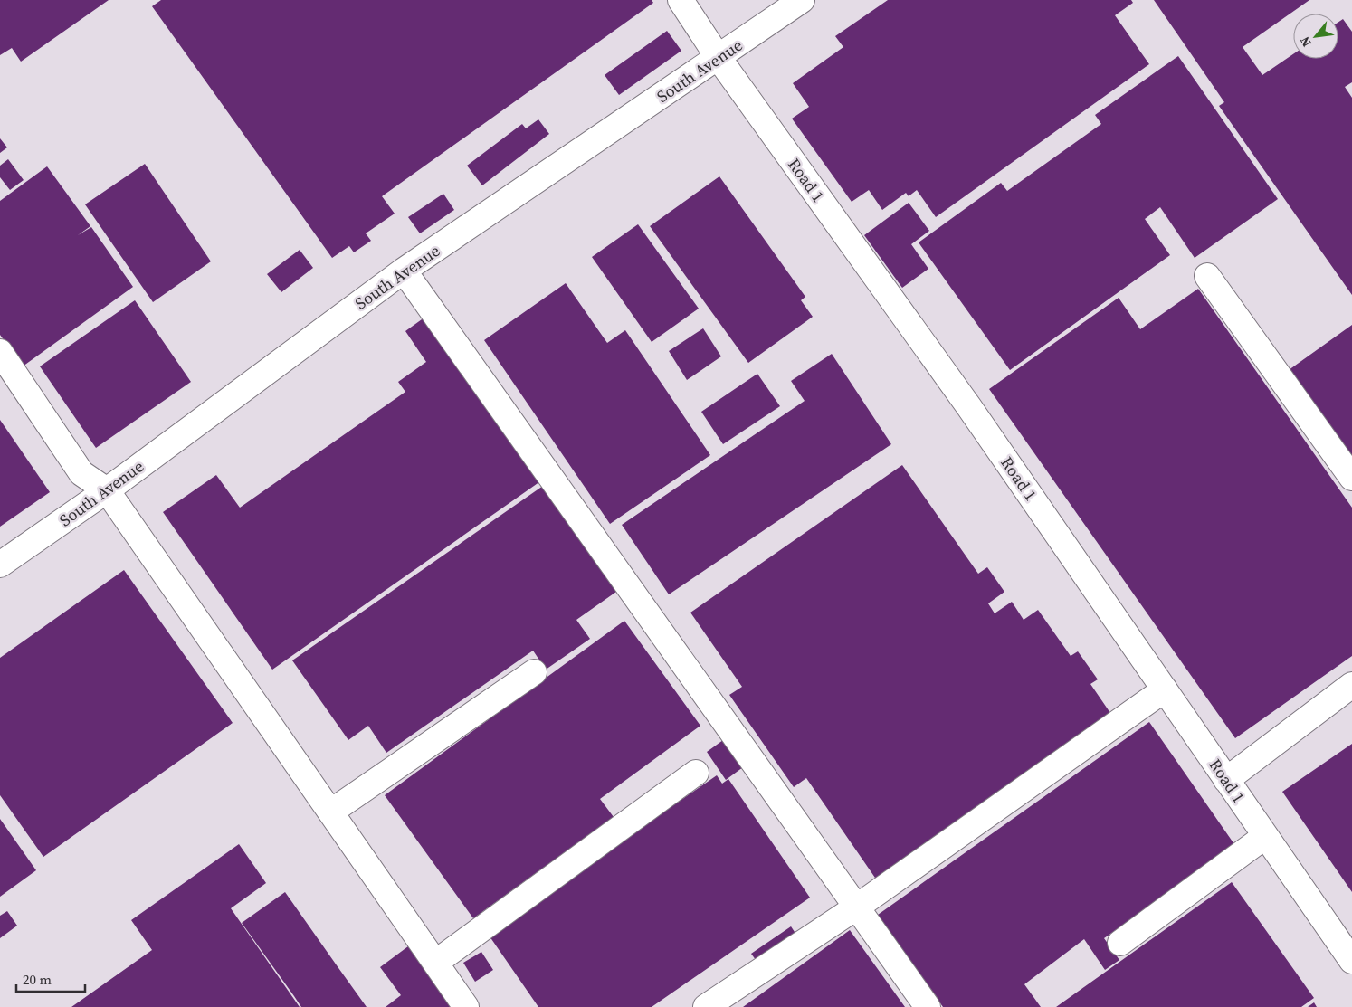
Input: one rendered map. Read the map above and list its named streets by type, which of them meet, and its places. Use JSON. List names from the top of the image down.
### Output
{
  "streets": {
    "street": ["South Avenue", "Road 1"]
  },
  "crossings": [
    ["South Avenue", "Road 1"]
  ],
  "scale_bar": "20 m",
  "north": "bottom left"
}
